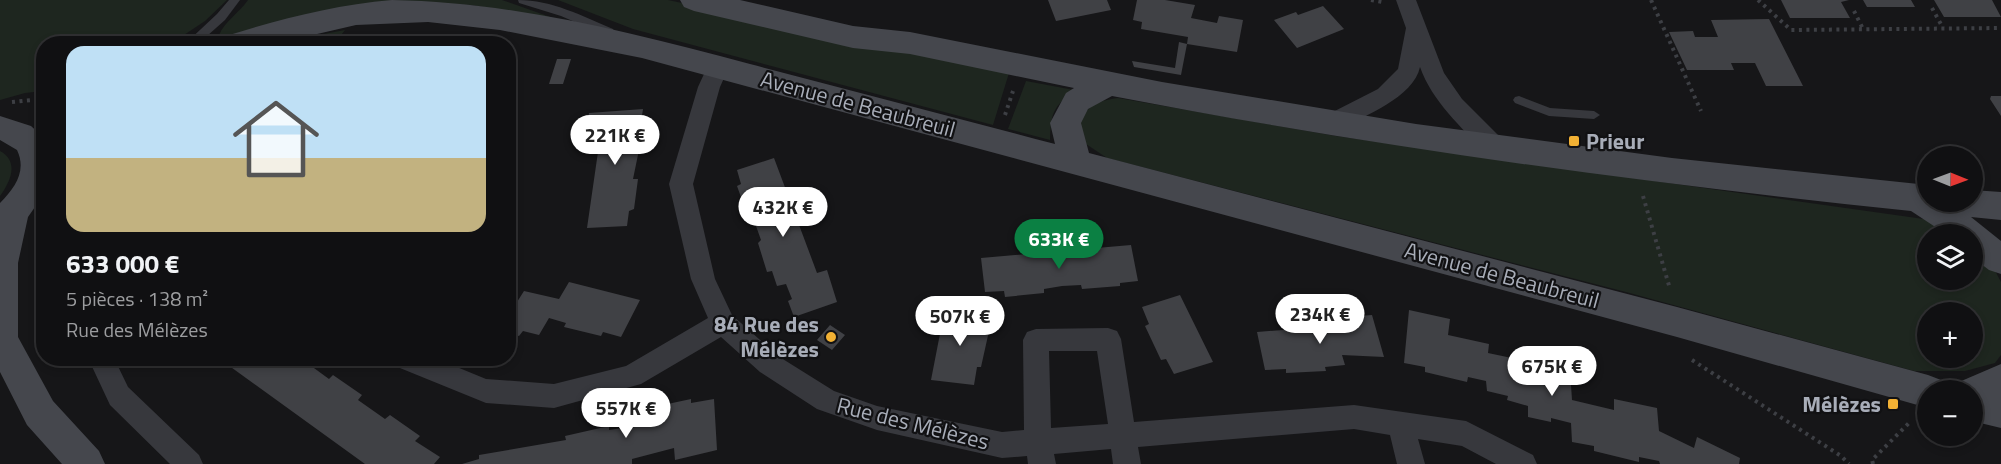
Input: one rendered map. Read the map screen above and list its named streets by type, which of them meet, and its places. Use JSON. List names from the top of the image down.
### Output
{
  "streets": {
    "main road": ["Avenue de Beaubreuil"],
    "street": ["Rue des Mélèzes"]
  },
  "crossings": [
    ["Avenue de Beaubreuil", "Rue des Mélèzes"]
  ],
  "places": {
    "transit": ["Prieur", "Mélèzes"],
    "other": ["84 Rue des Mélèzes"]
  },
  "north": "right",
  "page": {
    "list": [
      {
        "name": "633 000 €",
        "note": "5 pièces · 138 m² · Rue des Mélèzes"
      }
    ],
    "price": [
      "221K €",
      "432K €",
      "633K €",
      "234K €",
      "507K €",
      "675K €",
      "557K €"
    ],
    "map_buttons": ["+", "−"]
  }
}
